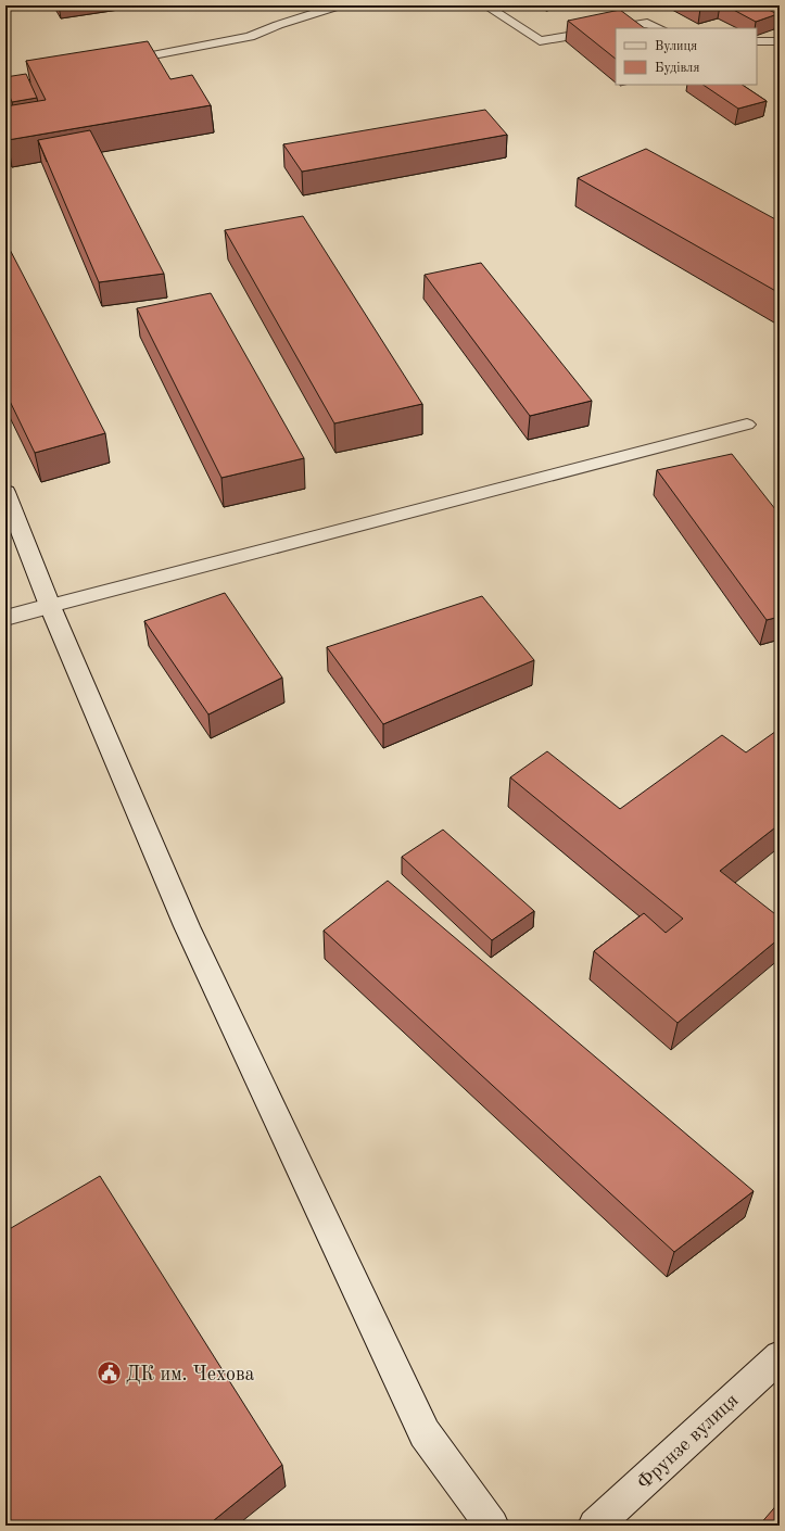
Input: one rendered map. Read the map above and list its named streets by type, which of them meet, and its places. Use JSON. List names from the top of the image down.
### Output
{
  "streets": {
    "main road": ["Фрунзе вулиця"]
  },
  "places": {
    "public building": ["ДК им. Чехова"]
  },
  "legend": ["Вулиця", "Будівля"]
}
